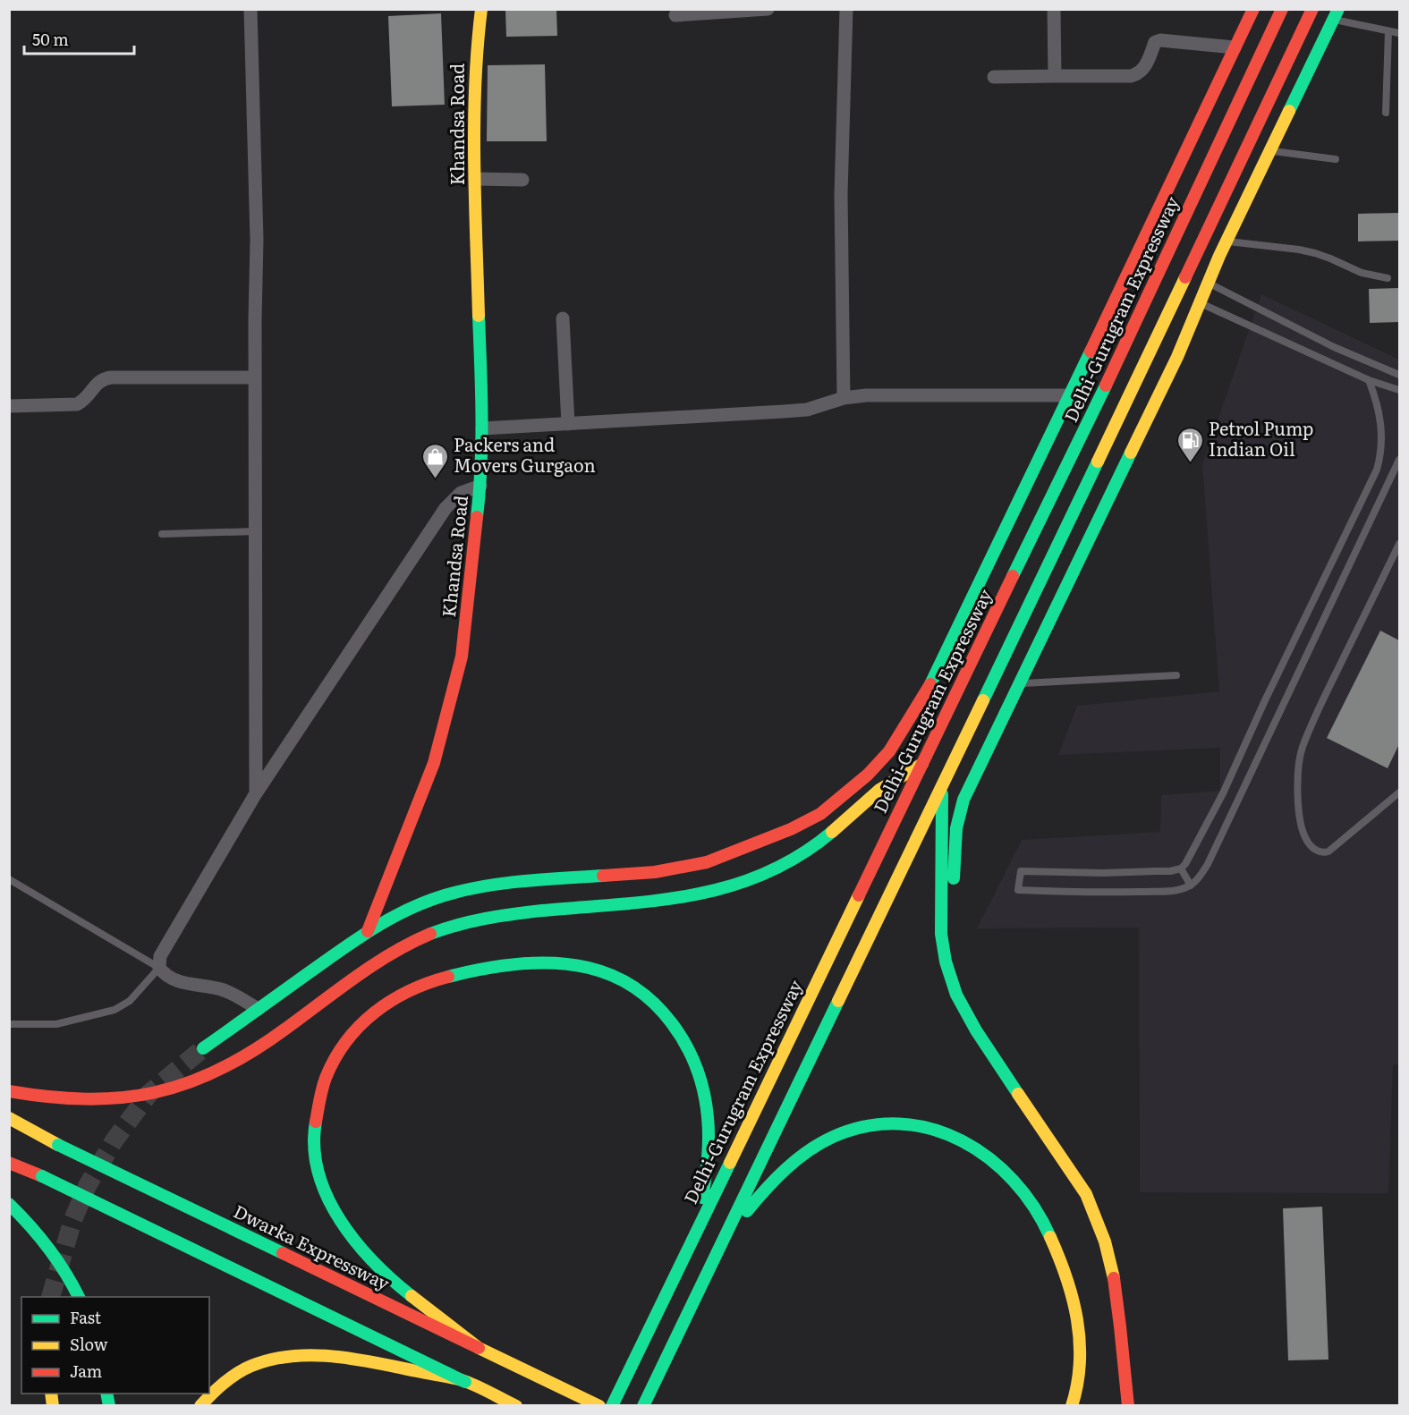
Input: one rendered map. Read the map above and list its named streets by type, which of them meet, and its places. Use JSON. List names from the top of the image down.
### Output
{
  "streets": {
    "main road": ["Khandsa Road", "Delhi-Gurugram Expressway", "Dwarka Expressway"]
  },
  "places": {
    "fuel station": ["Petrol Pump Indian Oil"],
    "shop": ["Packers and Movers Gurgaon"]
  },
  "legend": ["Fast", "Slow", "Jam"],
  "scale_bar": "50 m"
}
